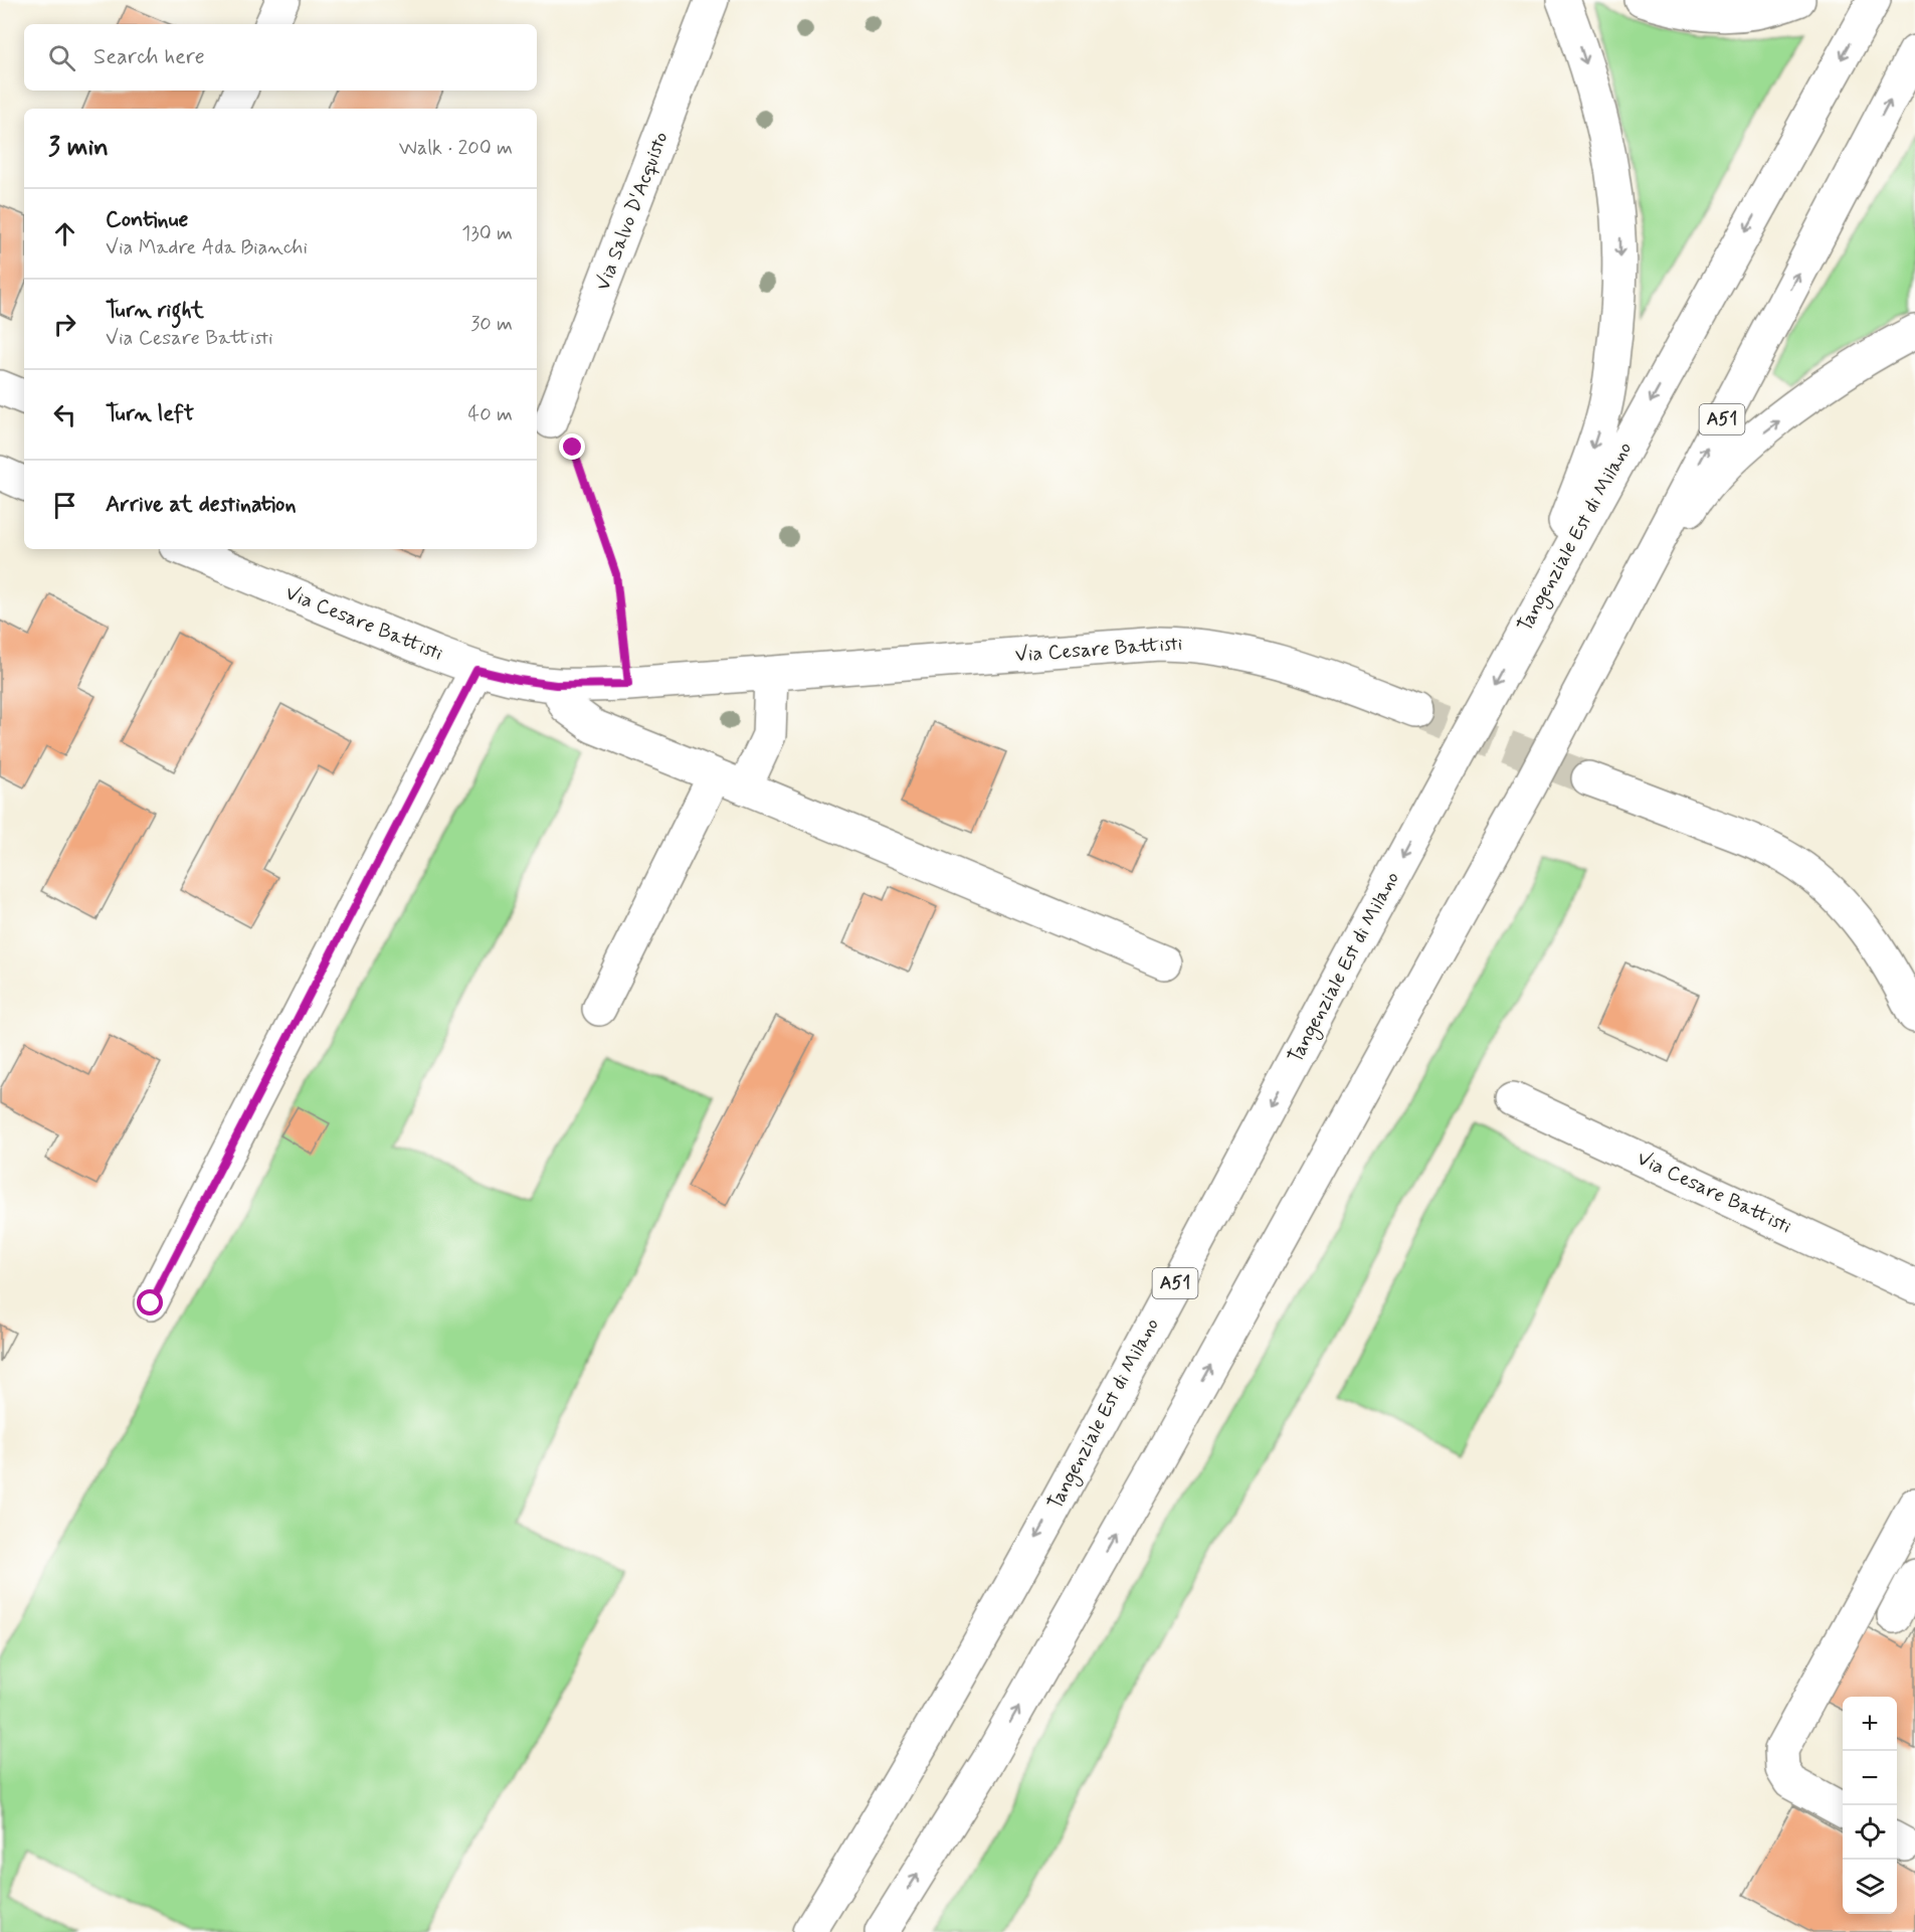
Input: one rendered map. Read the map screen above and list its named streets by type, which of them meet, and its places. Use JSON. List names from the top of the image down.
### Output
{
  "streets": {
    "main road": [
      "Via Salvo D'Acquisto",
      "A51",
      "Tangenziale Est di Milano",
      "Via Cesare Battisti"
    ]
  },
  "page": {
    "search": "Search here",
    "heading": ["3 min", "Walk · 200 m"],
    "list": [
      ["Continue", "Via Madre Ada Bianchi", "130 m"],
      ["Turn right", "Via Cesare Battisti", "30 m"],
      ["Turn left", "40 m"],
      "Arrive at destination"
    ],
    "map_buttons": ["+", "−"]
  }
}
